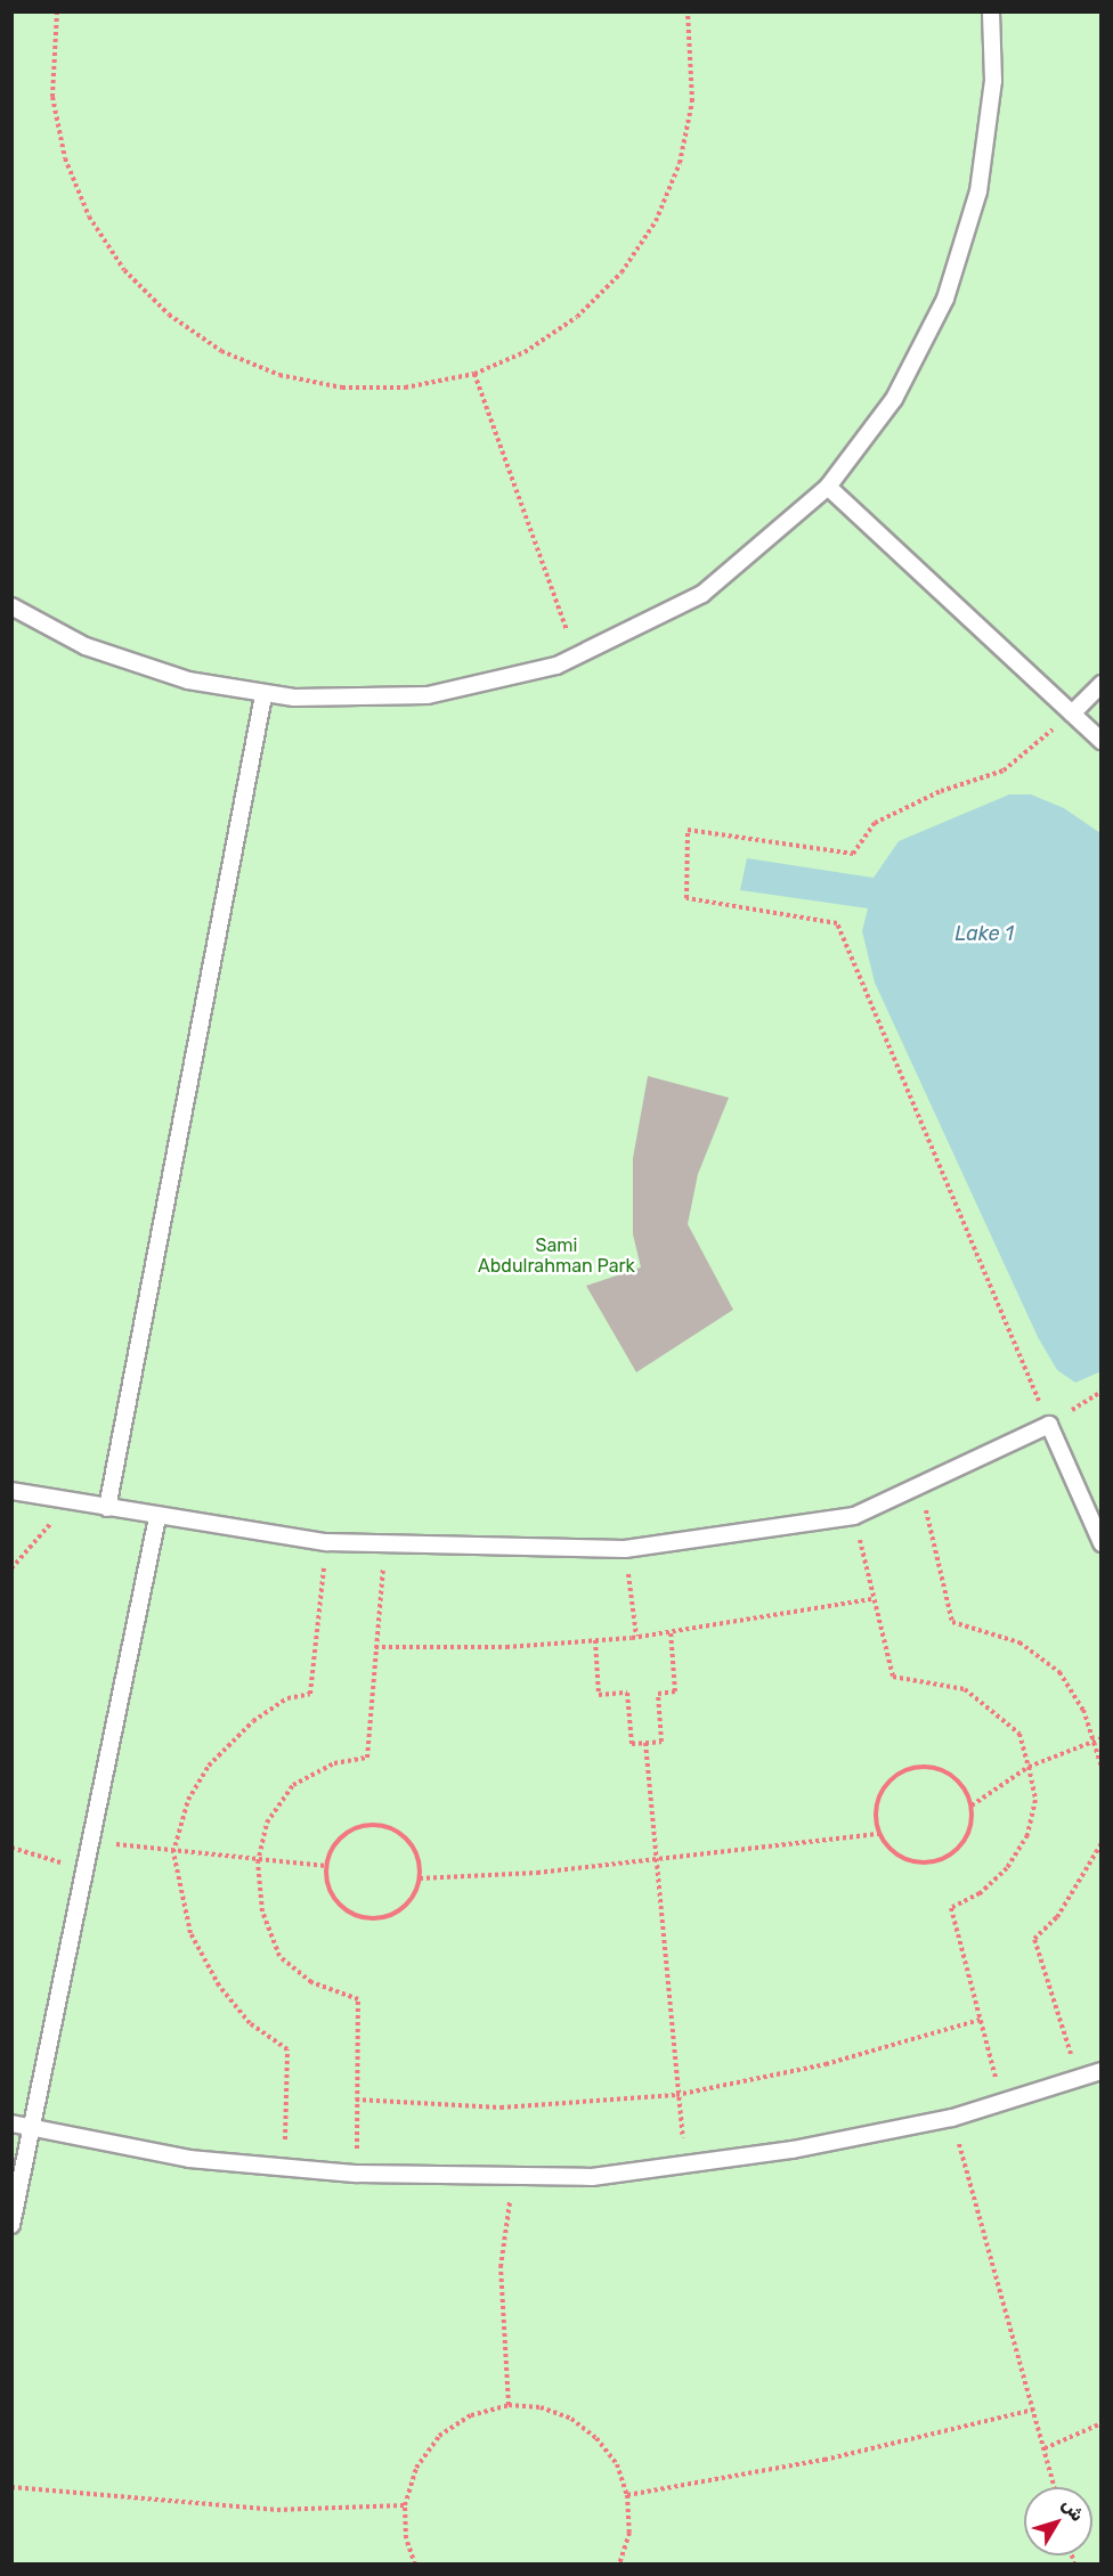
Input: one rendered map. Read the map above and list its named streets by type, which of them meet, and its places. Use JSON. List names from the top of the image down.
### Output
{
  "water": ["Lake 1"],
  "parks": ["Sami Abdulrahman Park"],
  "north": "top right"
}
